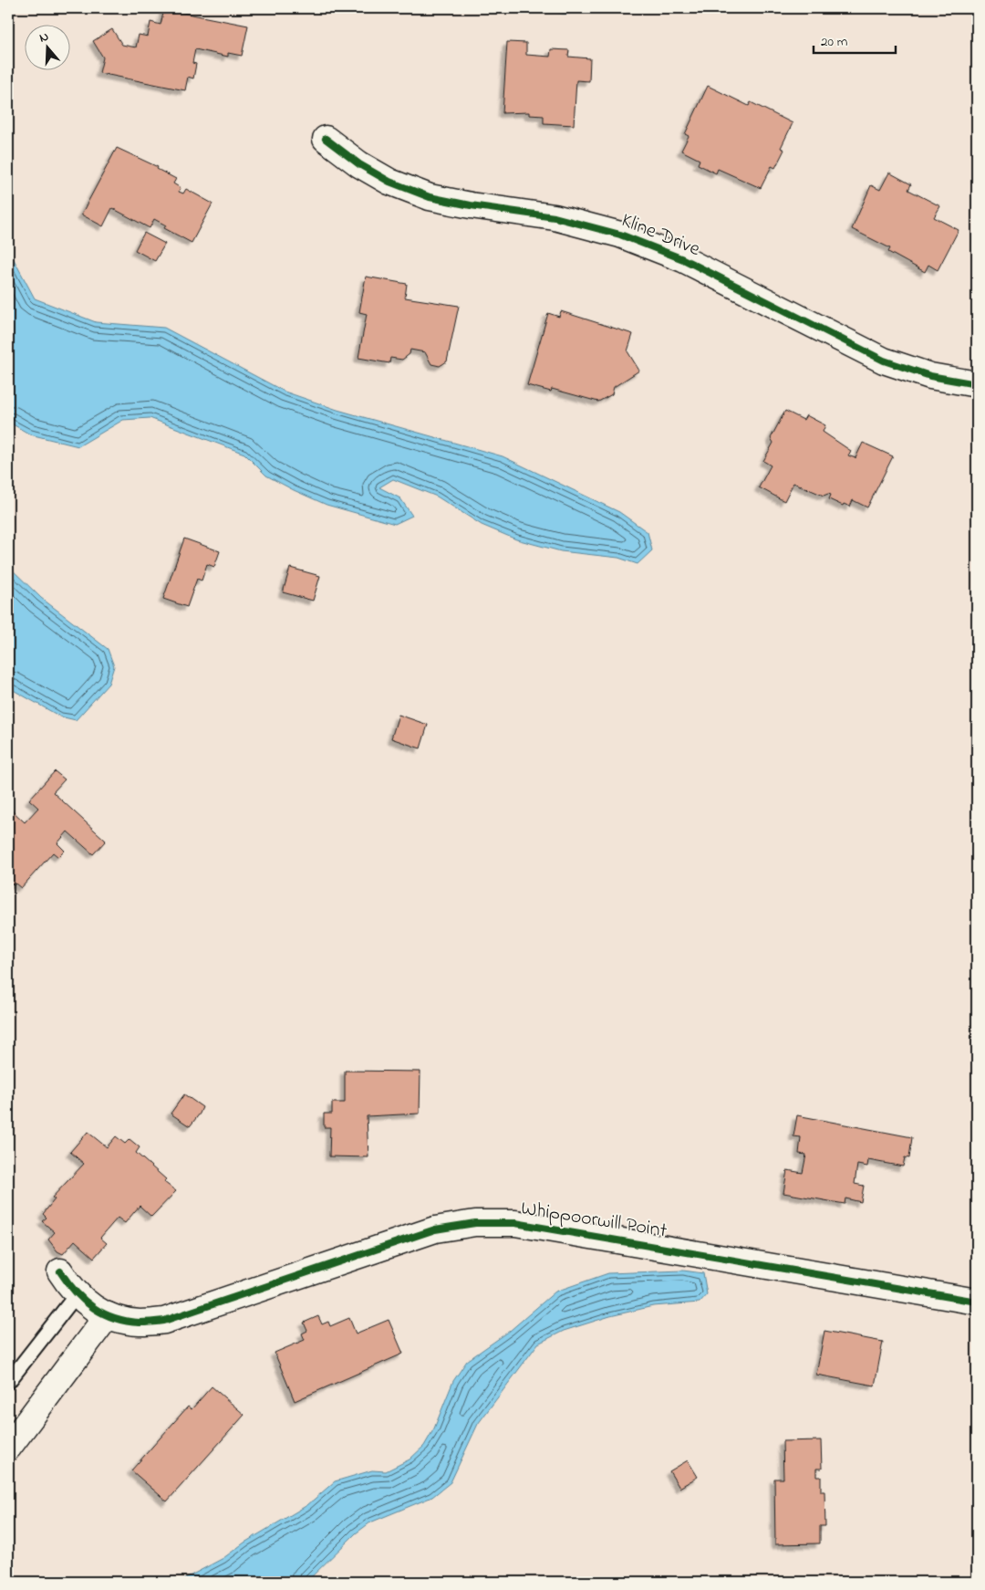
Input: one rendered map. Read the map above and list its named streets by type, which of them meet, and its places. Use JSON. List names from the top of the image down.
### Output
{
  "streets": {
    "street": ["Kline Drive", "Whippoorwill Point"]
  },
  "scale_bar": "20 m",
  "north": "top"
}
